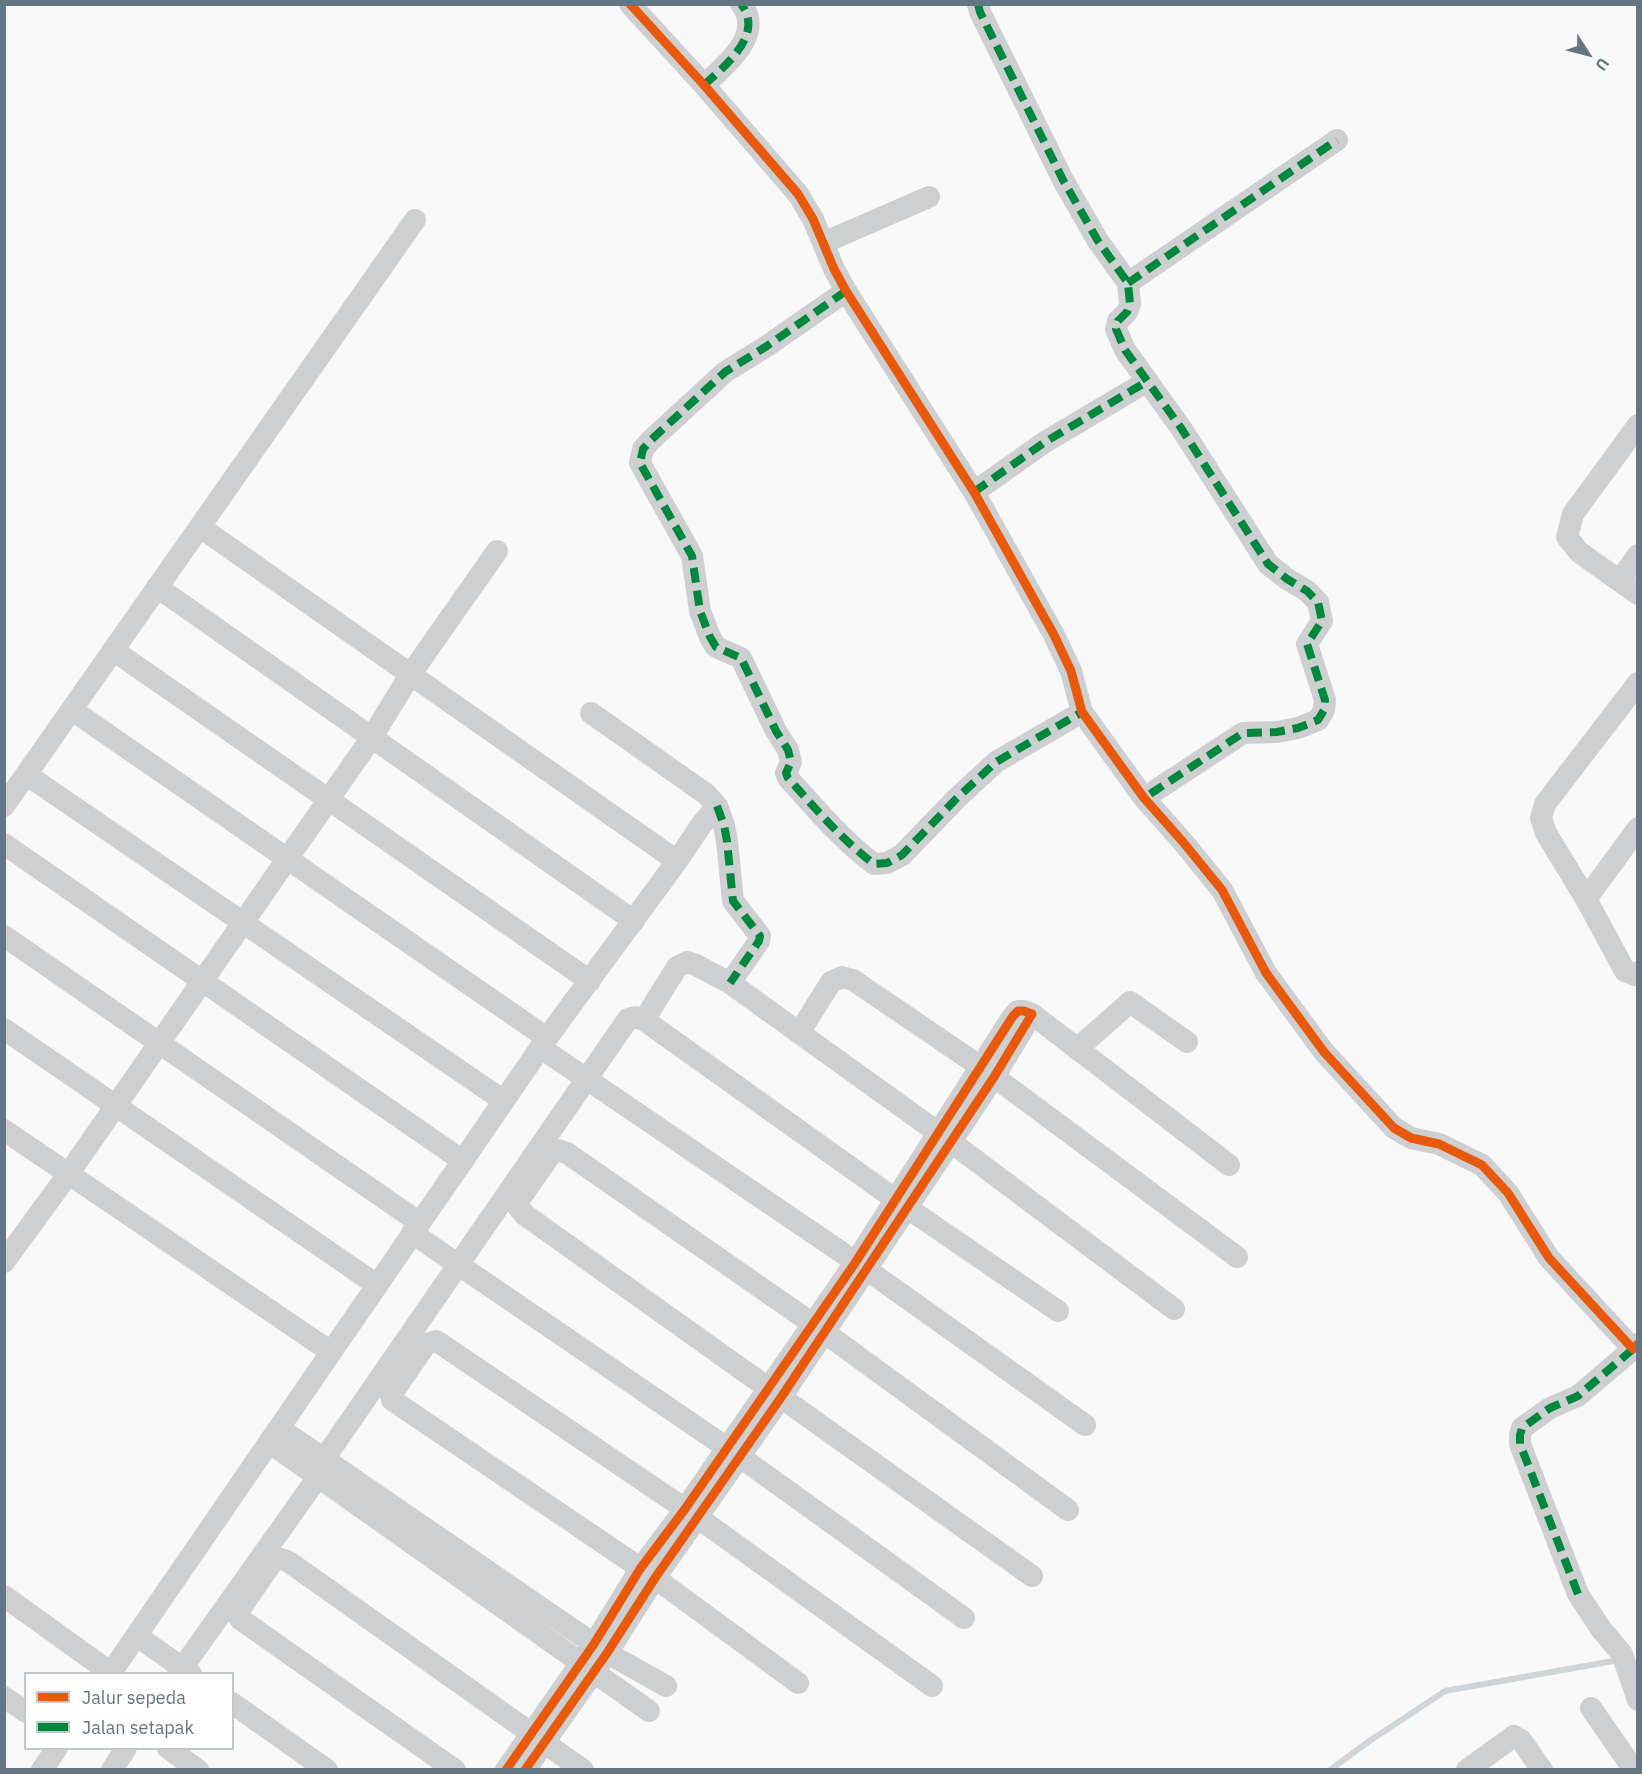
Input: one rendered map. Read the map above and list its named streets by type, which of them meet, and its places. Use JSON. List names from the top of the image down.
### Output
{
  "legend": ["Jalur sepeda", "Jalan setapak"],
  "north": "bottom right"
}
